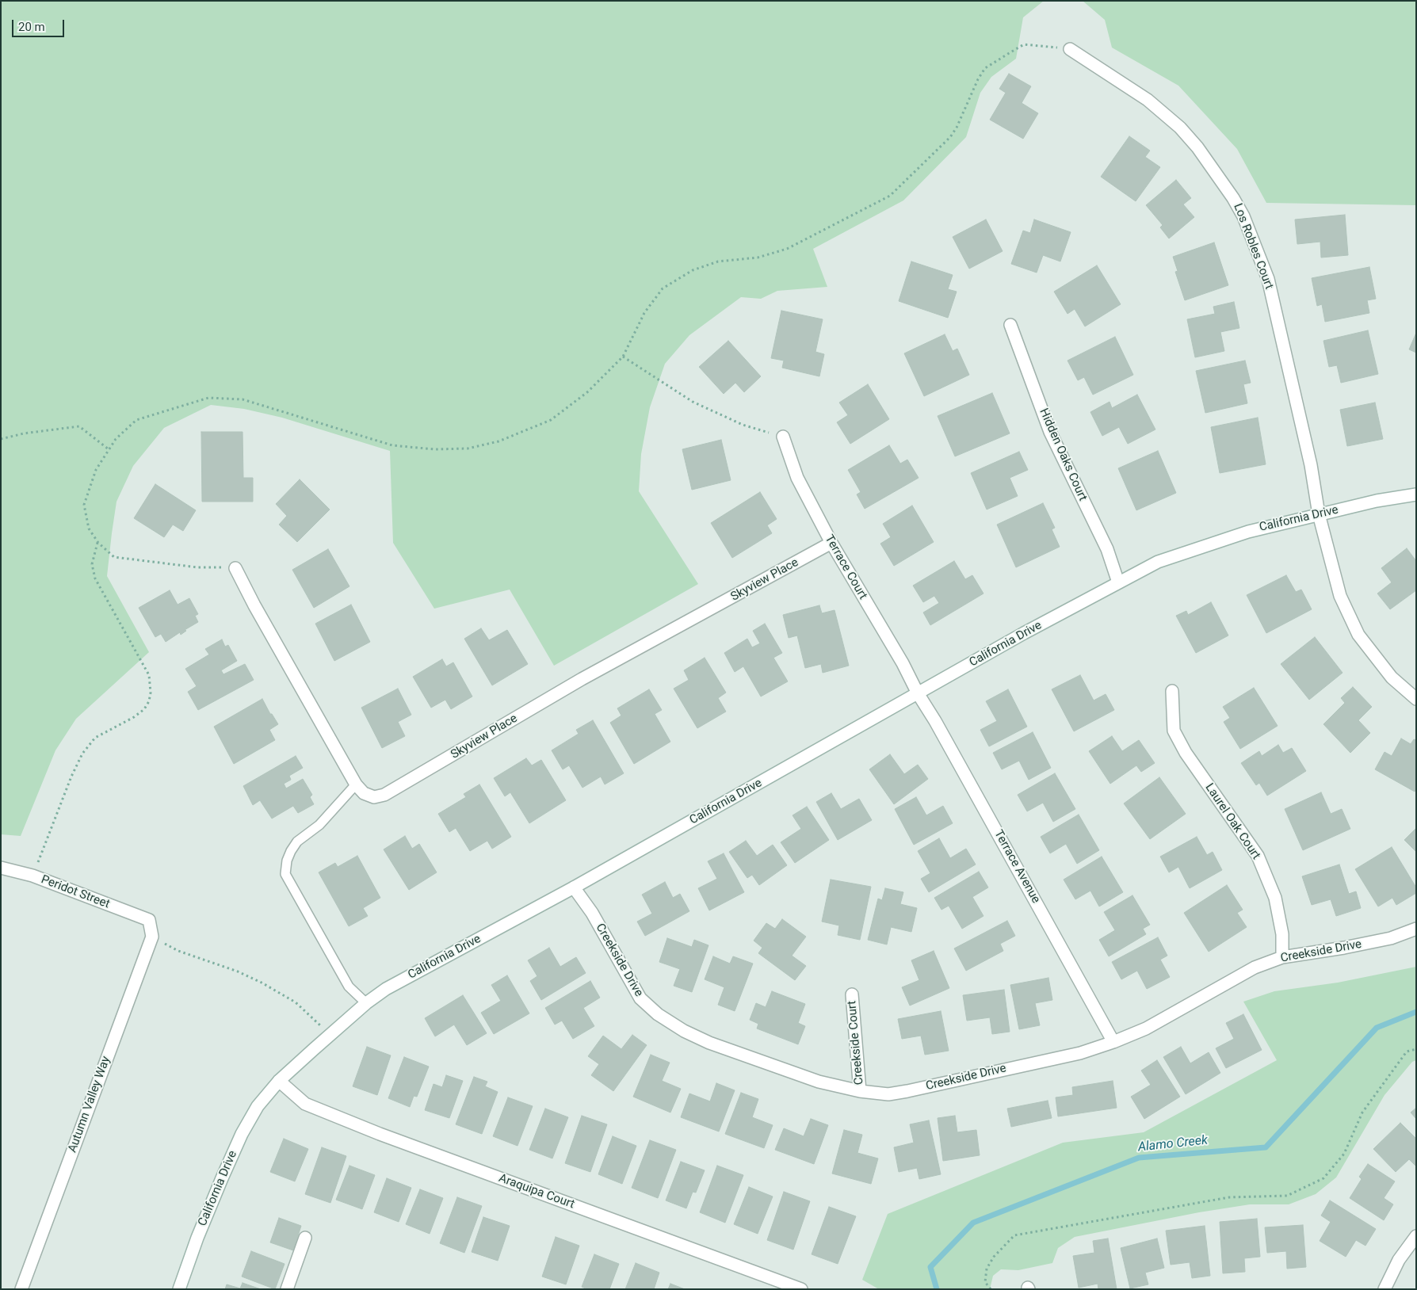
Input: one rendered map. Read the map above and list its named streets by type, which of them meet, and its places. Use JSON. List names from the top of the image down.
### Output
{
  "streets": {
    "street": [
      "Los Robles Court",
      "Hidden Oaks Court",
      "California Drive",
      "Terrace Court",
      "Skyview Place",
      "Laurel Oak Court",
      "Terrace Avenue",
      "Peridot Street",
      "Creekside Drive",
      "Creekside Court",
      "Autumn Valley Way",
      "Araquipa Court"
    ]
  },
  "crossings": [
    ["Los Robles Court", "California Drive"],
    ["Hidden Oaks Court", "California Drive"],
    ["California Drive", "Terrace Court"],
    ["California Drive", "Terrace Avenue"],
    ["California Drive", "Creekside Drive"],
    ["California Drive", "Araquipa Court"],
    ["Terrace Court", "Skyview Place"],
    ["Terrace Court", "Terrace Avenue"],
    ["Laurel Oak Court", "Creekside Drive"],
    ["Terrace Avenue", "Creekside Drive"],
    ["Peridot Street", "Autumn Valley Way"],
    ["Creekside Drive", "Creekside Court"]
  ],
  "water": ["Alamo Creek"],
  "scale_bar": "20 m"
}
